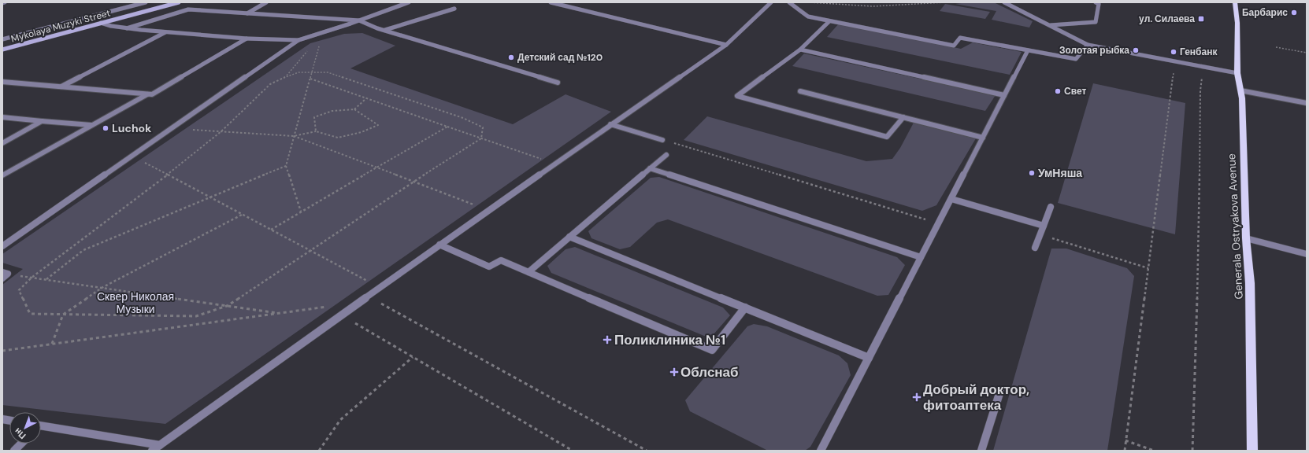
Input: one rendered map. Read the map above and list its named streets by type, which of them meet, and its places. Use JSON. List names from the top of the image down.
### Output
{
  "streets": {
    "main road": ["Mykolaya Muzyki Street", "Generala Ostryakova Avenue"]
  },
  "parks": ["Сквер Николая Музыки"],
  "places": {
    "other": [
      "Барбарис",
      "Золотая рыбка",
      "Генбанк",
      "Детский сад №120",
      "Свет",
      "Luchok",
      "УмНяша"
    ],
    "transit": ["ул. Силаева"],
    "health": ["Поликлиника №1", "Облснаб", "Добрый доктор, фитоаптека"]
  },
  "north": "bottom left"
}
